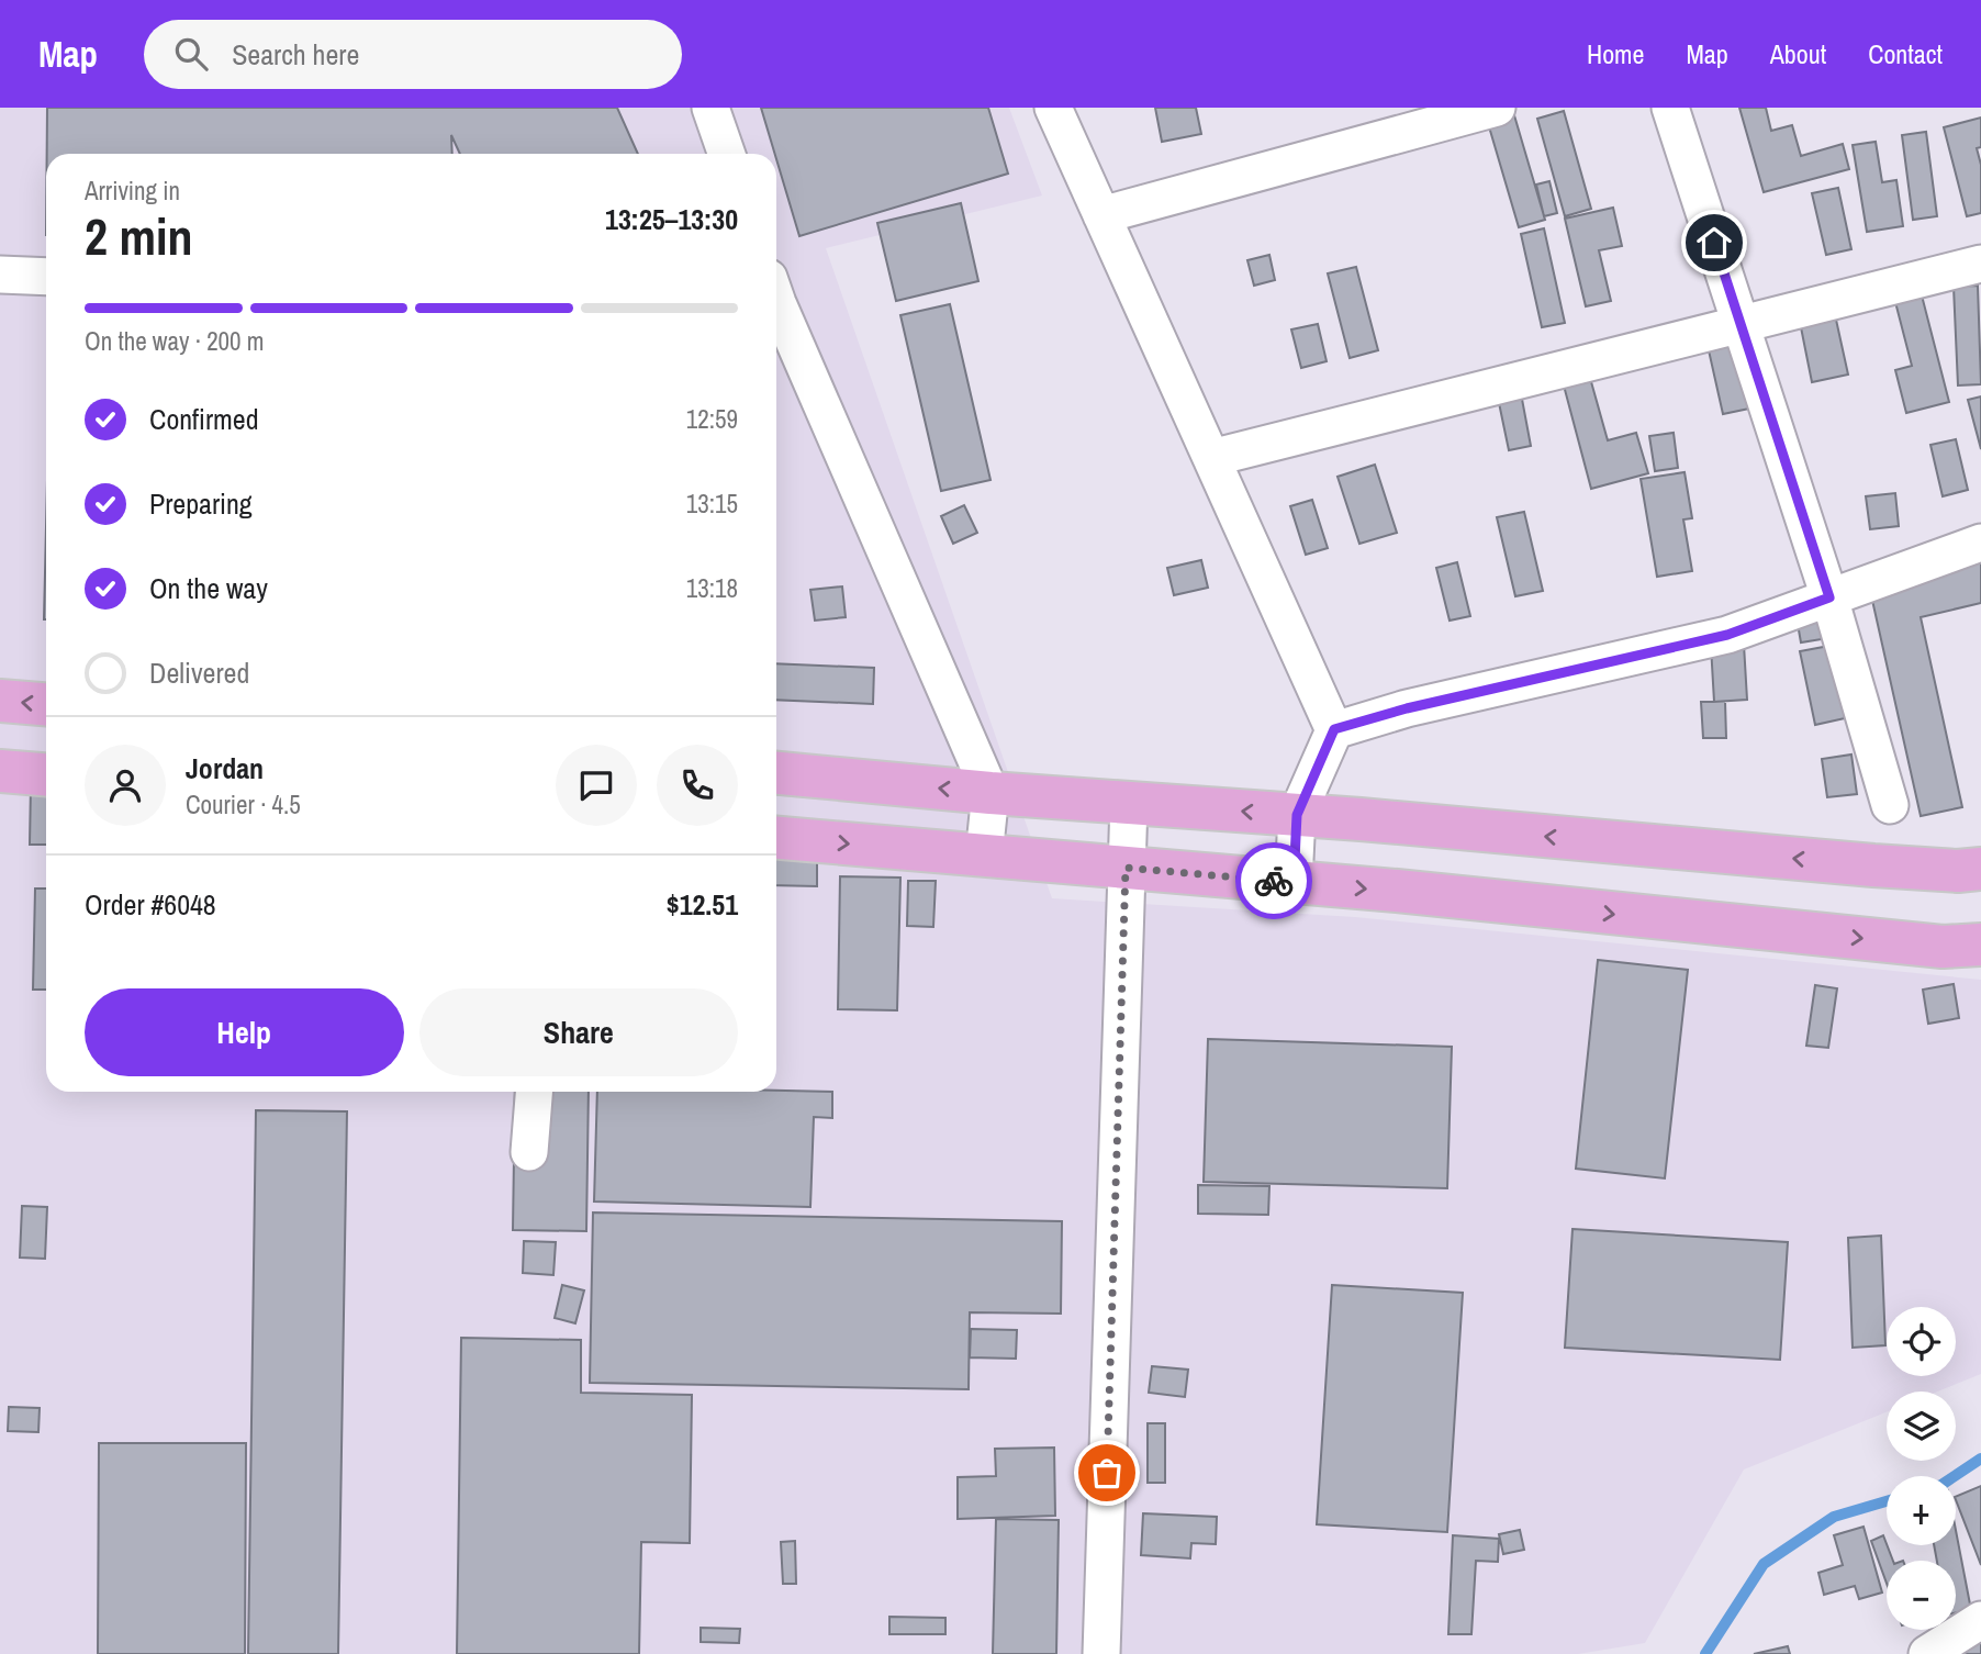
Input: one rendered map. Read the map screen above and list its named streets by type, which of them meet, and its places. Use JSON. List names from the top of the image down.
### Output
{
  "page": {
    "header": "Map",
    "search": "Search here",
    "nav": [
      "Home",
      "Map",
      "About",
      "Contact"
    ],
    "heading": ["2 min", "Arriving in", "13:25–13:30"],
    "panel": [
      "Jordan",
      "Courier · 4.5",
      "Order #6048",
      "$12.51"
    ],
    "bar": "On the way · 200 m",
    "list": [
      ["Confirmed", "12:59"],
      ["Preparing", "13:15"],
      ["On the way", "13:18"],
      "Delivered"
    ],
    "buttons": ["Help", "Share"],
    "map_buttons": ["+", "−"]
  }
}
